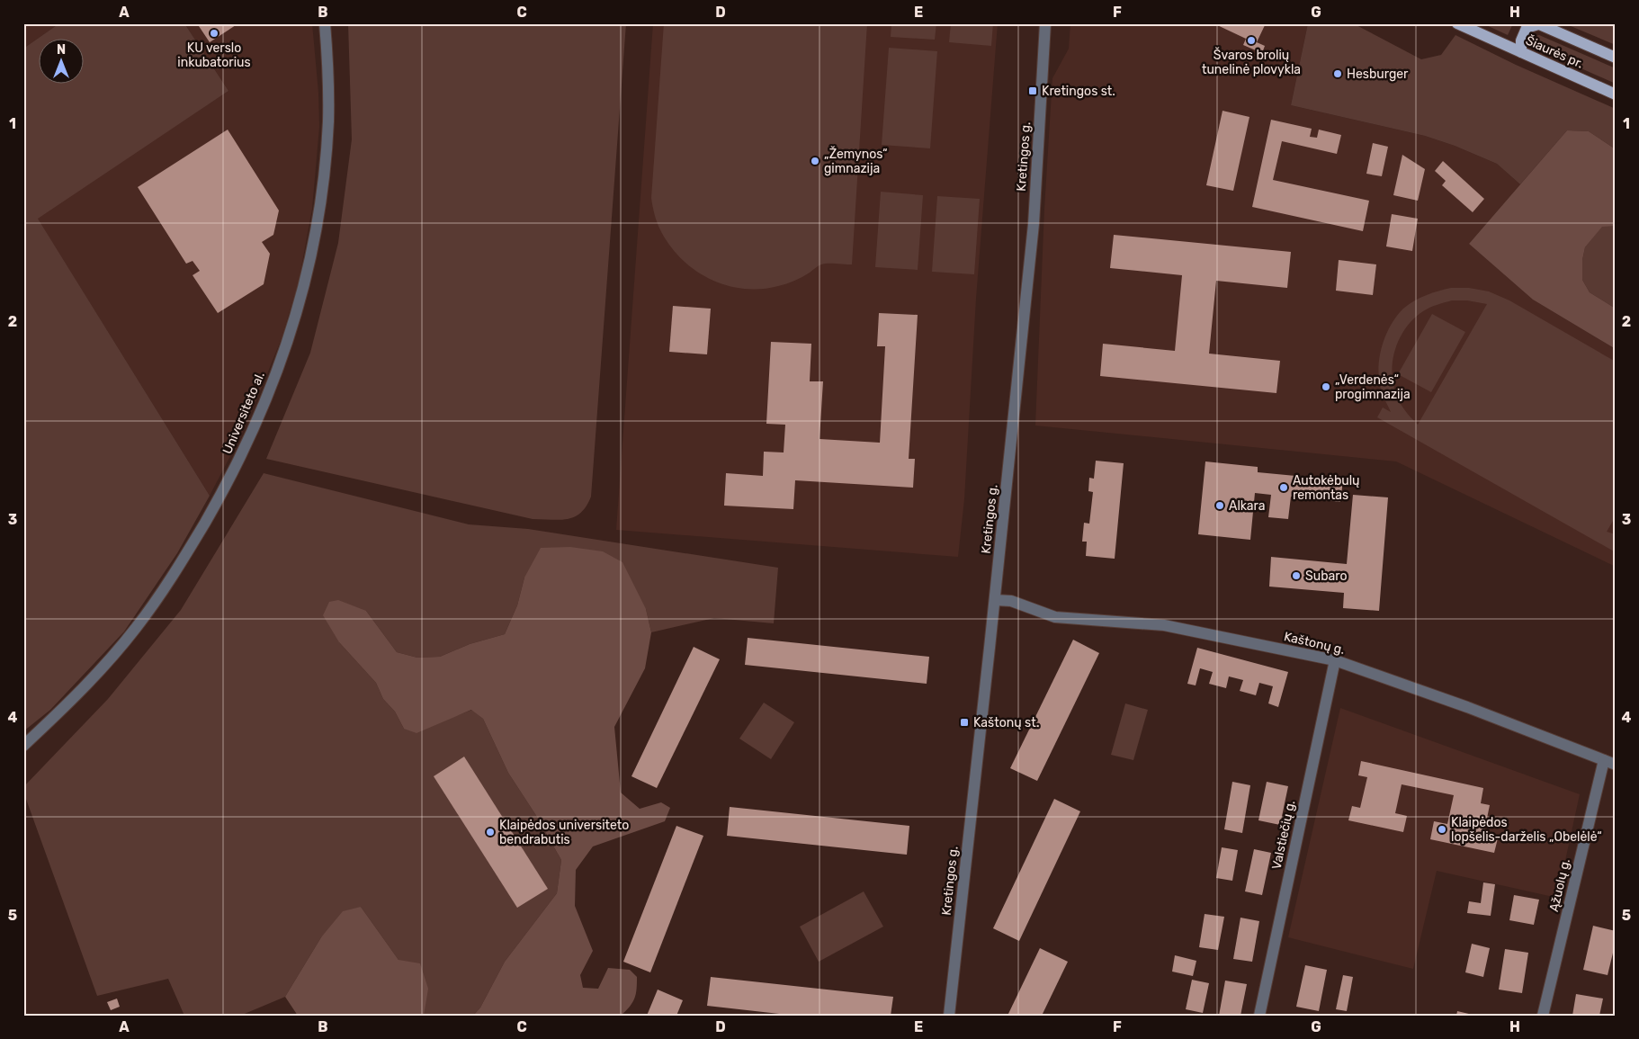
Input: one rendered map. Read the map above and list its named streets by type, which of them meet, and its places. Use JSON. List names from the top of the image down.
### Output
{
  "streets": {
    "main road": ["Šiaurės pr."],
    "street": [
      "Kretingos g.",
      "Universiteto al.",
      "Kaštonų g.",
      "Valstiečių g.",
      "Ąžuolų g."
    ]
  },
  "crossings": [
    ["Kretingos g.", "Kaštonų g."],
    ["Kaštonų g.", "Valstiečių g."],
    ["Kaštonų g.", "Ąžuolų g."]
  ],
  "places": {
    "other": [
      "KU verslo inkubatorius",
      "Švaros brolių tunelinė plovykla",
      "Hesburger",
      "„Žemynos“ gimnazija",
      "„Verdenės“ progimnazija",
      "Autokėbulų remontas",
      "Alkara",
      "Subaro",
      "Klaipėdos lopšelis-darželis „Obelėlė“",
      "Klaipėdos universiteto bendrabutis"
    ],
    "transit": ["Kretingos st.", "Kaštonų st."]
  },
  "north": "top",
  "grid": {
    "columns": [
      "A",
      "B",
      "C",
      "D",
      "E",
      "F",
      "G",
      "H"
    ],
    "rows": [
      "1",
      "2",
      "3",
      "4",
      "5"
    ]
  }
}
